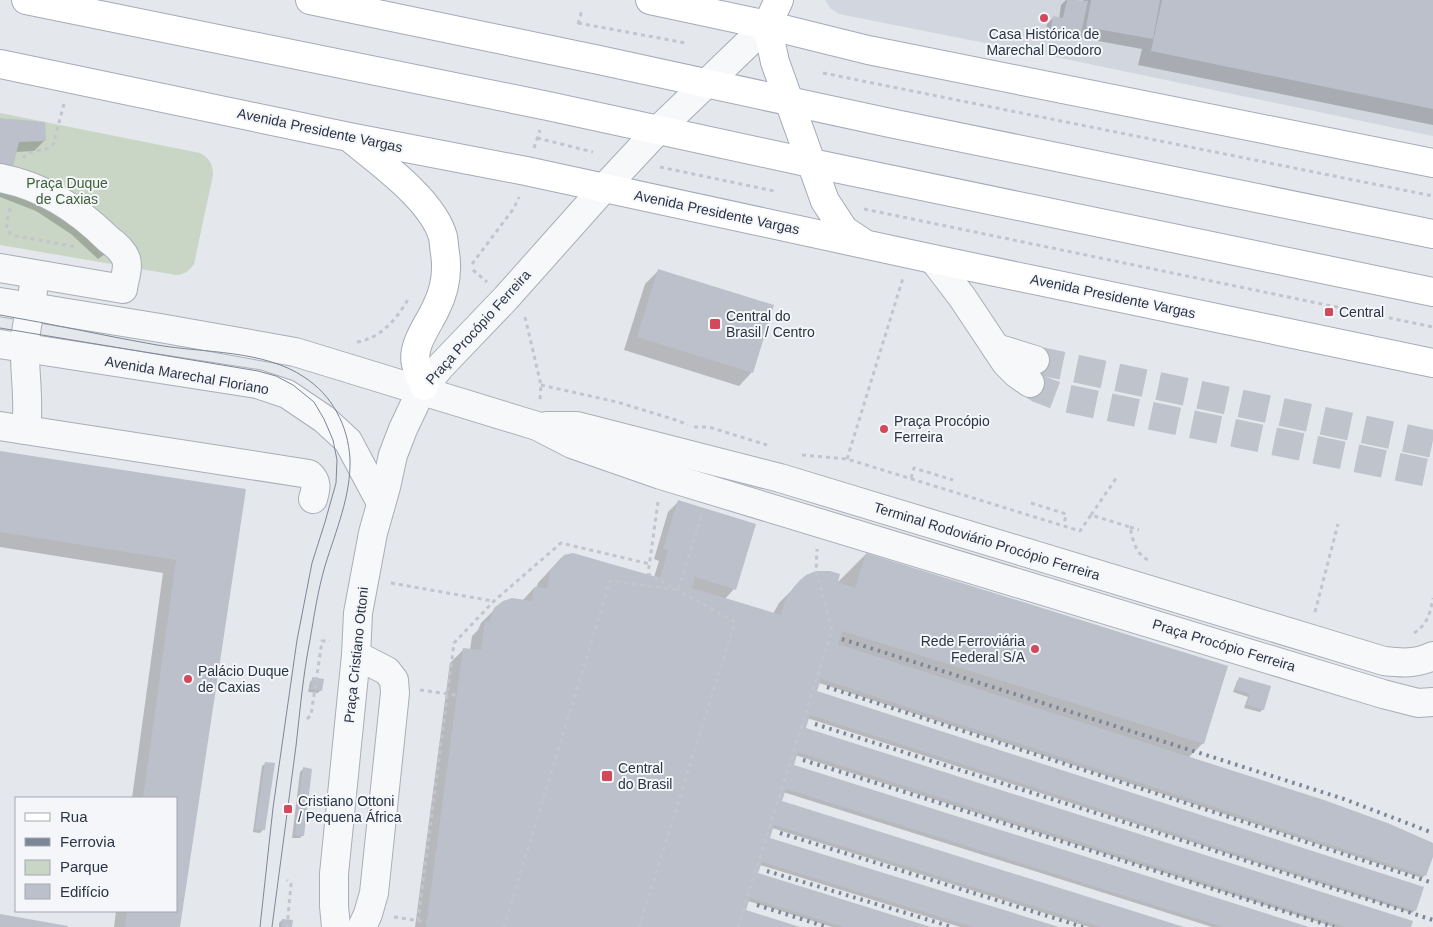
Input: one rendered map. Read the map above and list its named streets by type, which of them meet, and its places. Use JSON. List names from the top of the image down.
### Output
{
  "streets": {
    "main road": ["Avenida Presidente Vargas"],
    "street": [
      "Praça Procópio Ferreira",
      "Avenida Marechal Floriano",
      "Terminal Rodoviário Procópio Ferreira",
      "Praça Cristiano Ottoni"
    ]
  },
  "crossings": [
    ["Avenida Presidente Vargas", "Praça Procópio Ferreira"],
    ["Praça Procópio Ferreira", "Terminal Rodoviário Procópio Ferreira"],
    ["Praça Procópio Ferreira", "Praça Cristiano Ottoni"],
    ["Avenida Marechal Floriano", "Praça Cristiano Ottoni"]
  ],
  "parks": ["Praça Duque de Caxias"],
  "places": {
    "other": [
      "Casa Histórica de Marechal Deodoro",
      "Praça Procópio Ferreira",
      "Rede Ferroviária Federal S/A",
      "Palácio Duque de Caxias"
    ],
    "transit": [
      "Central",
      "Central do Brasil / Centro",
      "Central do Brasil",
      "Cristiano Ottoni / Pequena África"
    ]
  },
  "legend": [
    "Rua",
    "Ferrovia",
    "Parque",
    "Edifício"
  ]
}
